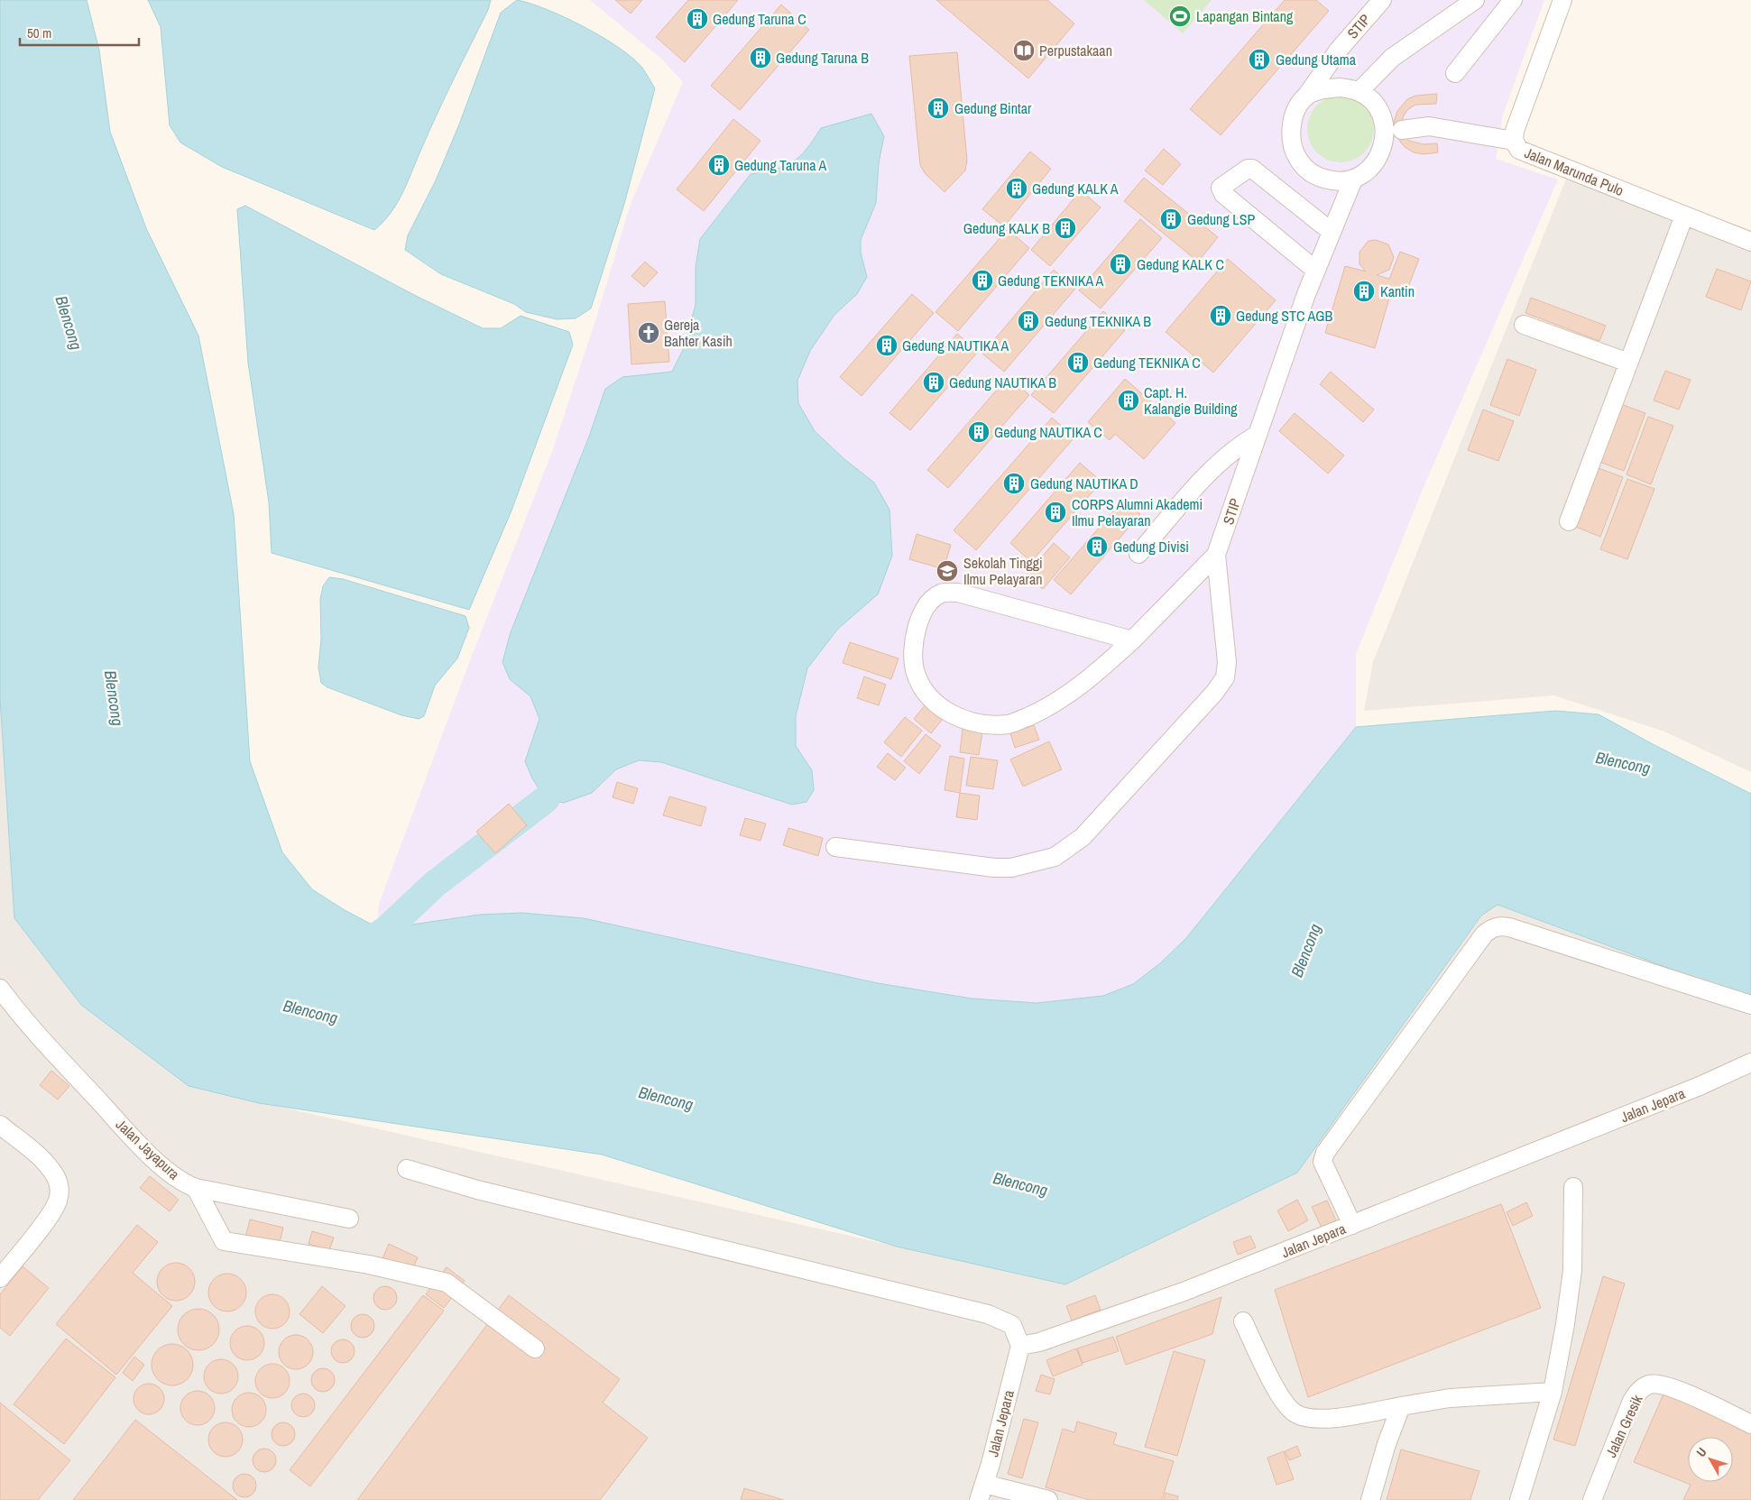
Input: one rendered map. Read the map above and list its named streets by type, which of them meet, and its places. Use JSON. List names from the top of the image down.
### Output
{
  "streets": {
    "street": [
      "STIP",
      "Jalan Marunda Pulo",
      "Jalan Jepara",
      "Jalan Jayapura",
      "Jalan Gresik"
    ]
  },
  "water": ["Blencong"],
  "places": {
    "sports": ["Lapangan Bintang"],
    "building": [
      "Gedung Taruna C",
      "Gedung Taruna B",
      "Gedung Utama",
      "Gedung Bintar",
      "Gedung Taruna A",
      "Gedung KALK A",
      "Gedung LSP",
      "Gedung KALK B",
      "Gedung KALK C",
      "Gedung TEKNIKA A",
      "Kantin",
      "Gedung STC AGB",
      "Gedung TEKNIKA B",
      "Gedung NAUTIKA A",
      "Gedung TEKNIKA C",
      "Gedung NAUTIKA B",
      "Capt. H. Kalangie Building",
      "Gedung NAUTIKA C",
      "Gedung NAUTIKA D",
      "CORPS Alumni Akademi Ilmu Pelayaran",
      "Gedung Divisi"
    ],
    "library": ["Perpustakaan"],
    "church": ["Gereja Bahter Kasih"],
    "school or university": ["Sekolah Tinggi Ilmu Pelayaran"]
  },
  "scale_bar": "50 m",
  "north": "top left"
}
